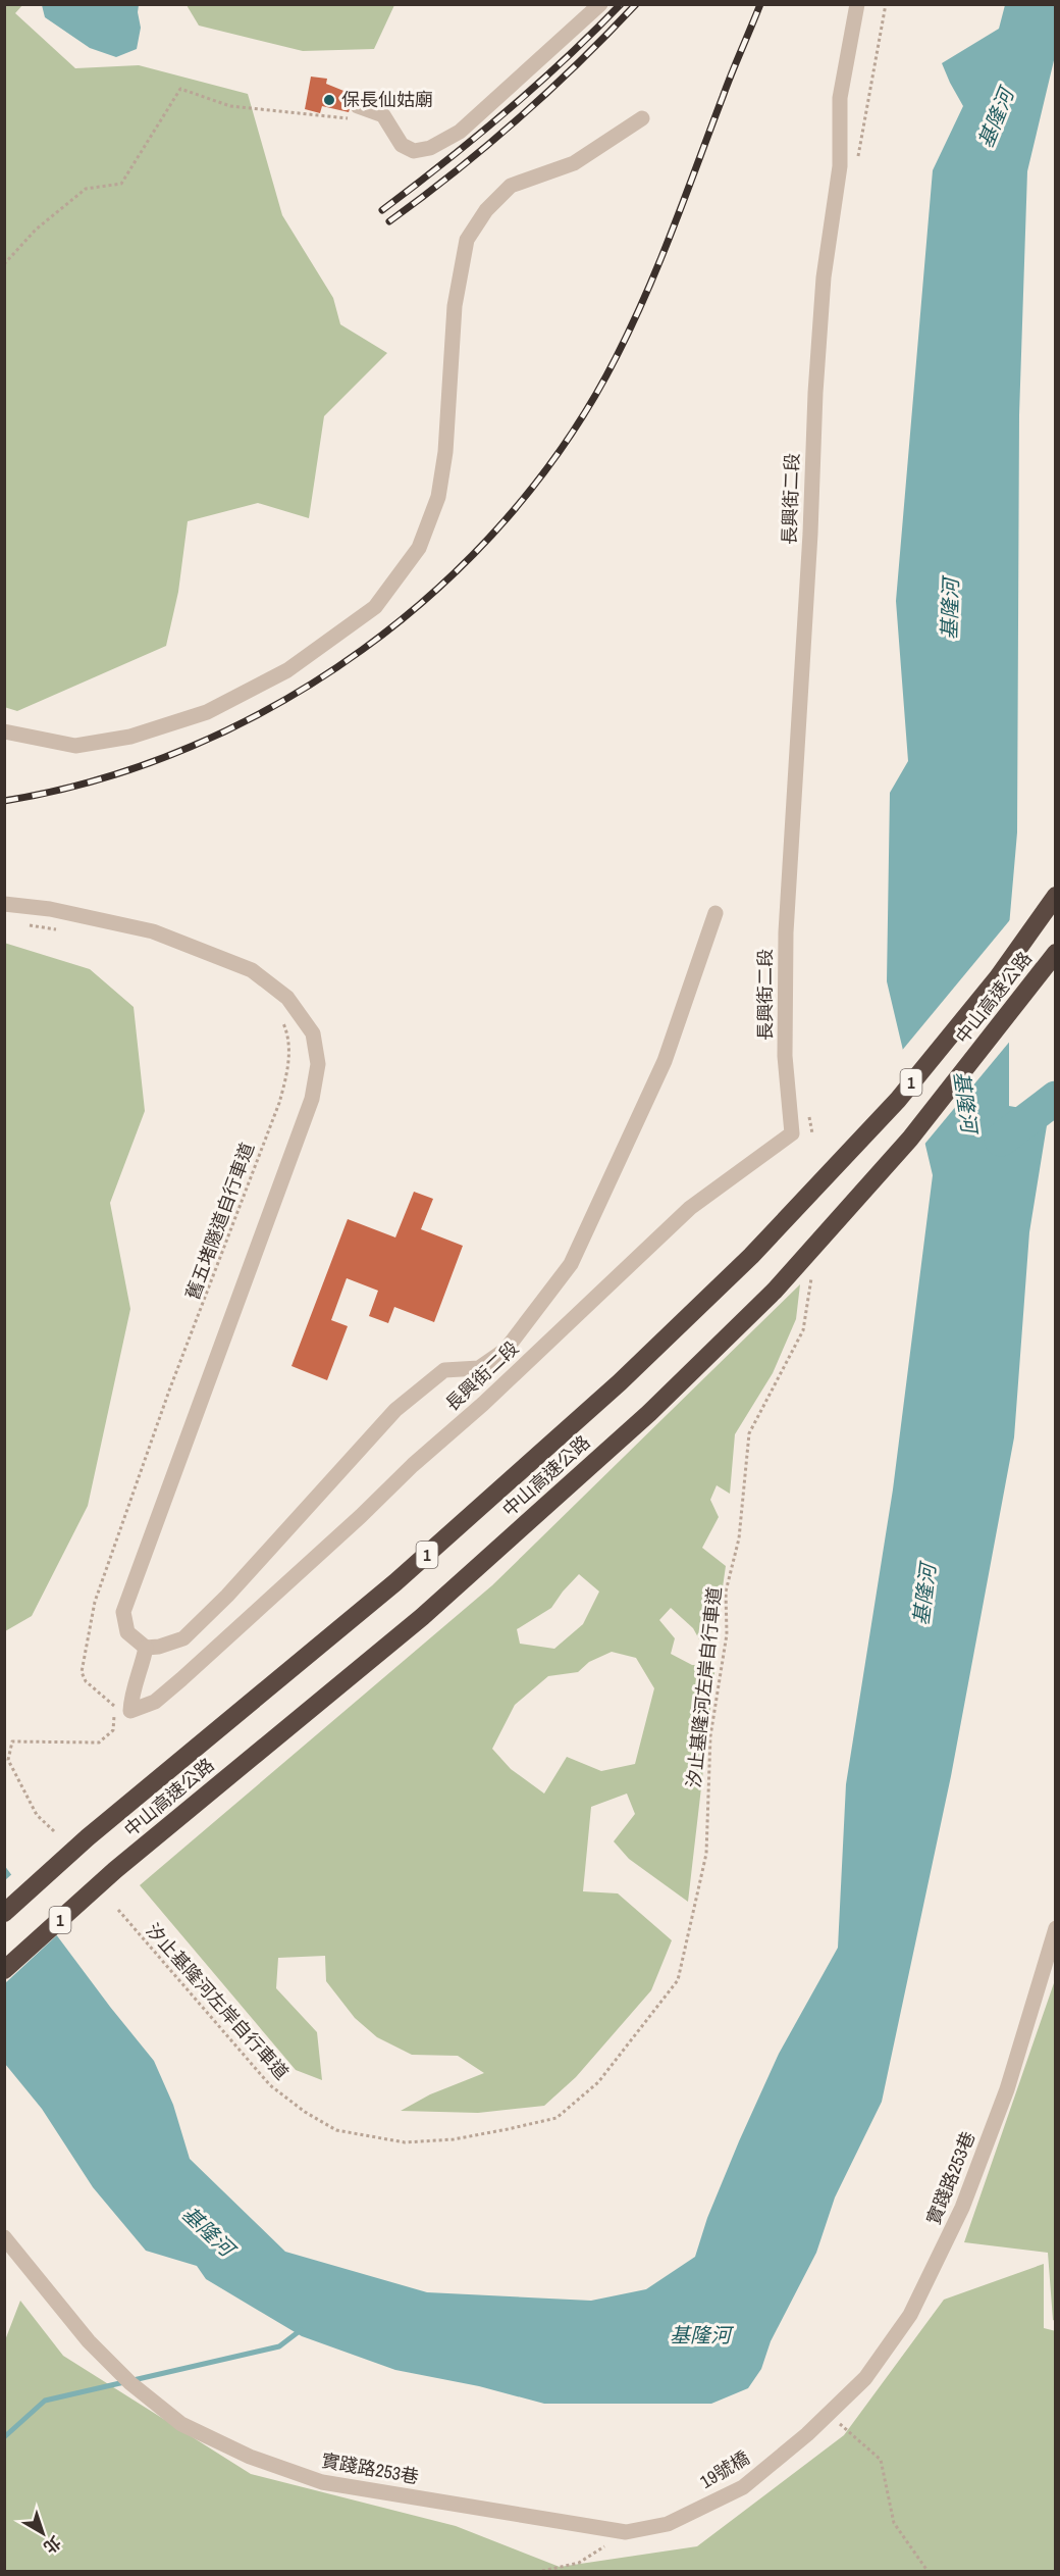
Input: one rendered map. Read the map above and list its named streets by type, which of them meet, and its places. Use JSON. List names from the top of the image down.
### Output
{
  "streets": {
    "highway": ["中山高速公路", "1"],
    "street": ["長興街二段", "實踐路253巷", "19號橋"],
    "path": ["舊五堵隧道自行車道", "汐止基隆河左岸自行車道"]
  },
  "crossings": [
    ["實踐路253巷", "19號橋"]
  ],
  "water": ["基隆河"],
  "places": ["保長仙姑廟"],
  "north": "bottom right"
}
